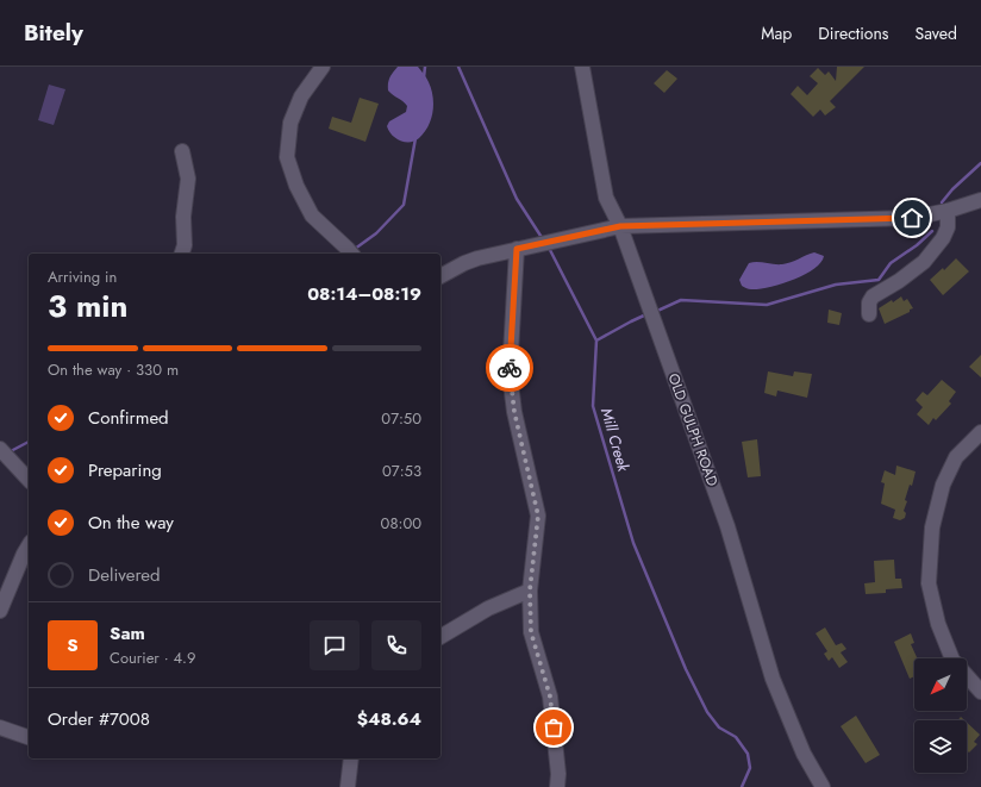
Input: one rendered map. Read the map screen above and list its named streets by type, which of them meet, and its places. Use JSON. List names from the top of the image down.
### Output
{
  "streets": {
    "street": ["OLD GULPH ROAD"]
  },
  "water": ["Mill Creek"],
  "north": "bottom left",
  "page": {
    "header": "Bitely",
    "nav": ["Map", "Directions", "Saved"],
    "heading": ["3 min", "Arriving in", "08:14–08:19"],
    "panel": [
      "Sam",
      "Courier · 4.9",
      "Order #7008",
      "$48.64"
    ],
    "bar": "On the way · 330 m",
    "list": [
      ["Confirmed", "07:50"],
      ["Preparing", "07:53"],
      ["On the way", "08:00"],
      "Delivered"
    ],
    "round": "S"
  }
}
